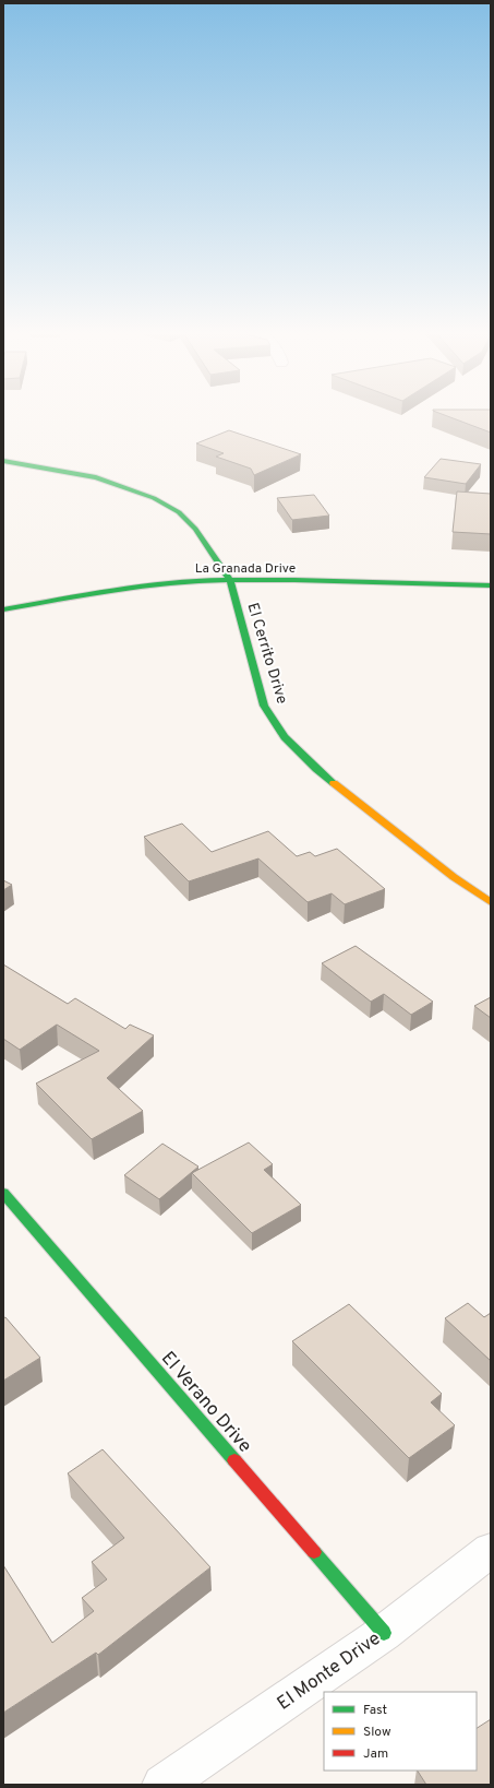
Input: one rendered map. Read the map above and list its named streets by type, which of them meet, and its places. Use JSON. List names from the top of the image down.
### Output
{
  "streets": {
    "street": [
      "La Granada Drive",
      "El Cerrito Drive",
      "El Verano Drive",
      "El Monte Drive"
    ]
  },
  "crossings": [
    ["La Granada Drive", "El Cerrito Drive"],
    ["El Verano Drive", "El Monte Drive"]
  ],
  "legend": ["Fast", "Slow", "Jam"]
}
